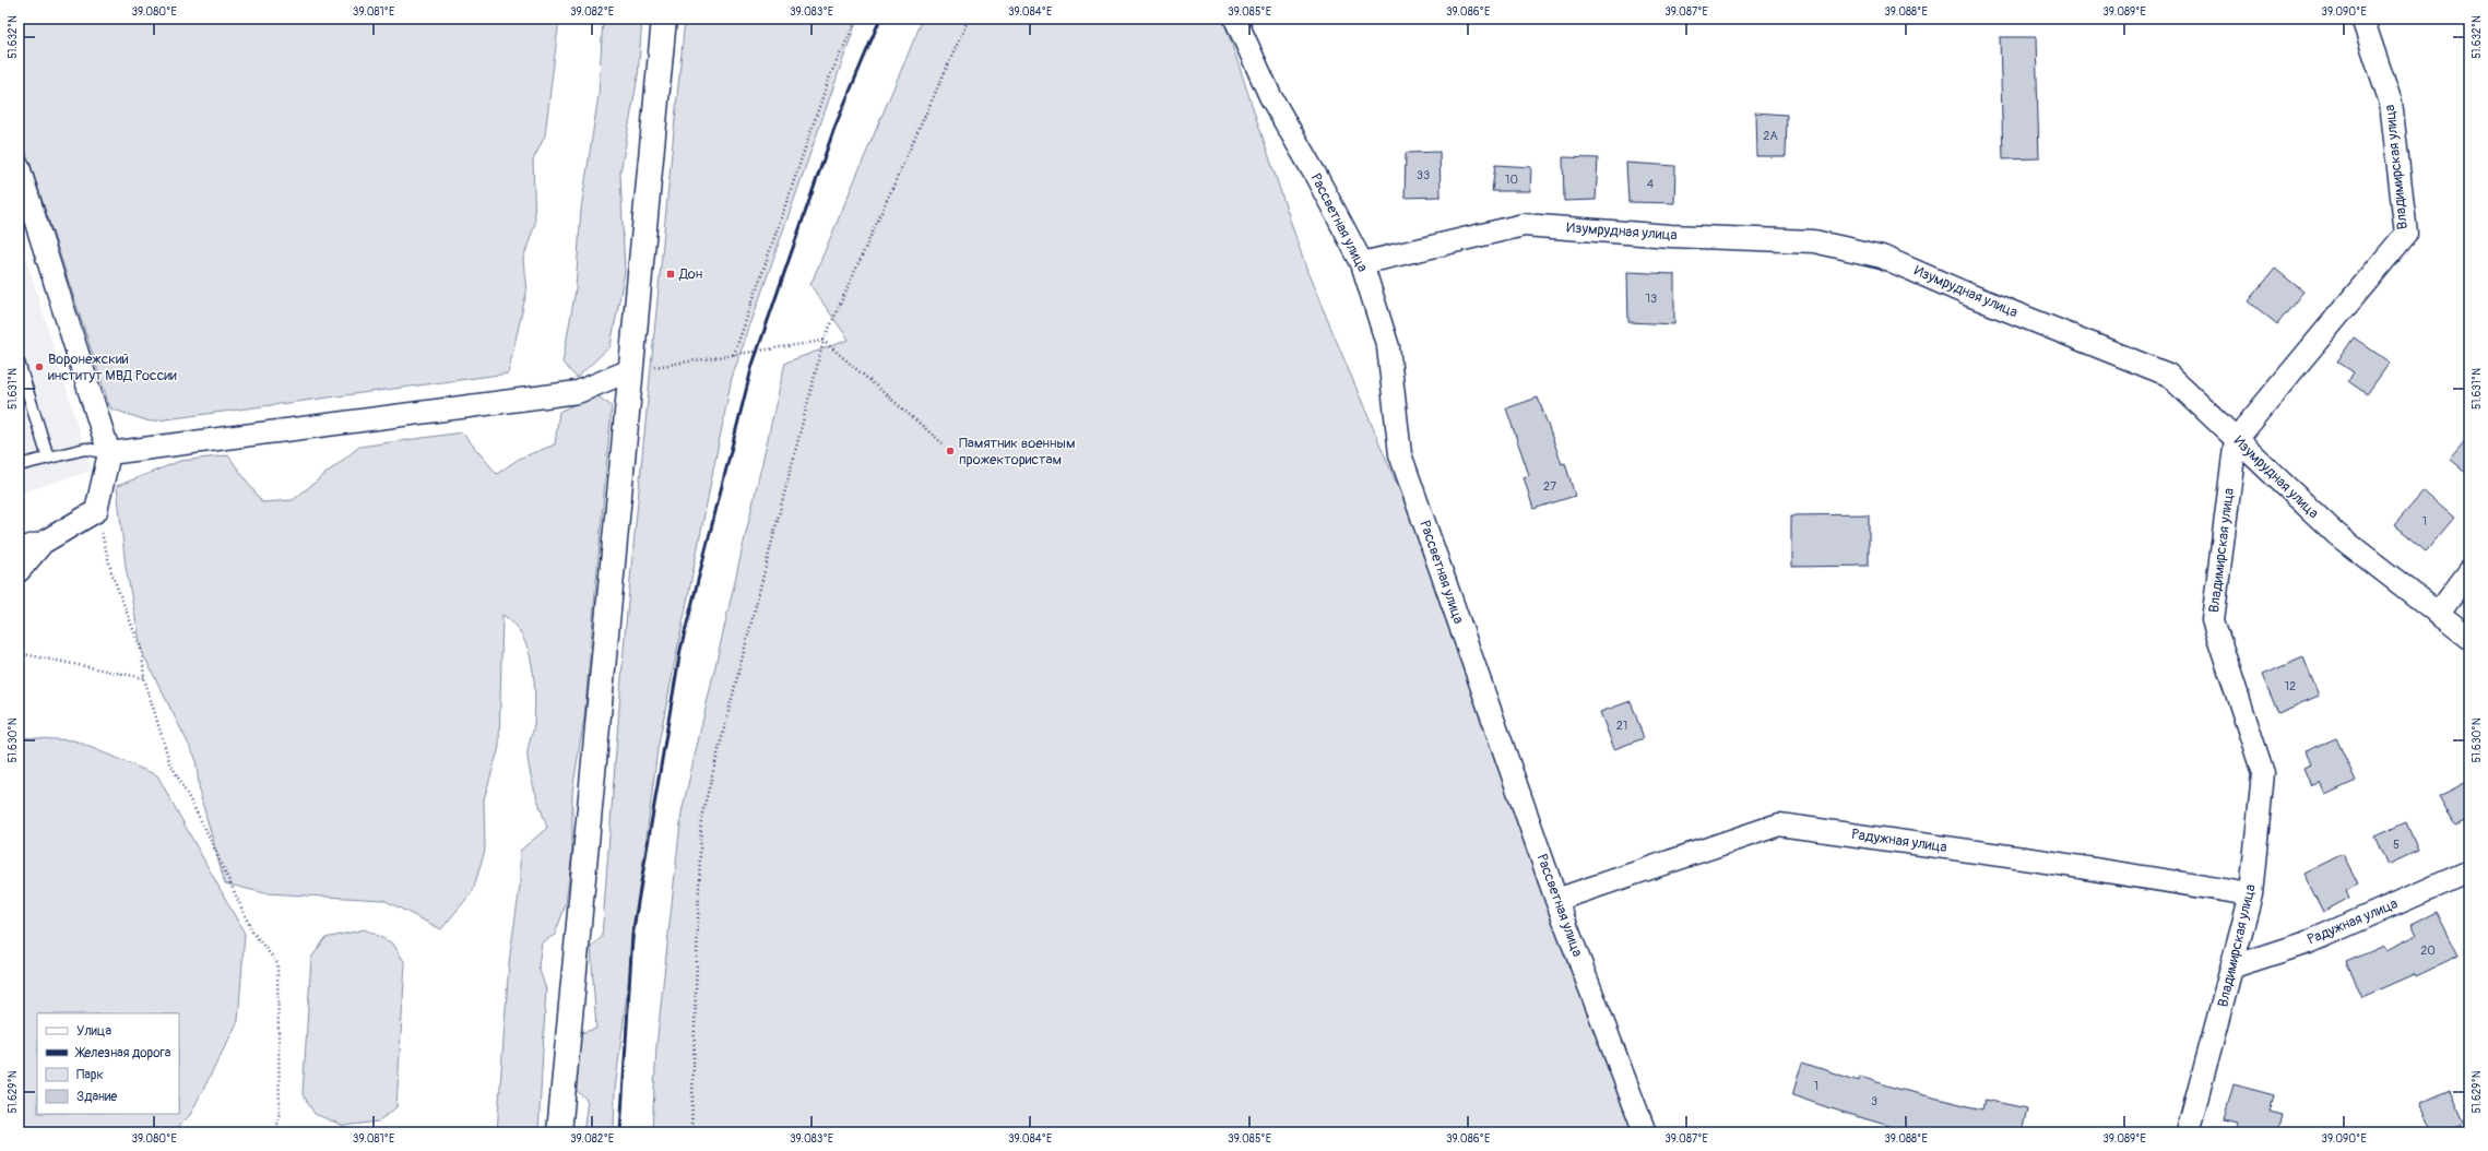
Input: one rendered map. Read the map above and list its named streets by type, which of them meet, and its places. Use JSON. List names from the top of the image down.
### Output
{
  "streets": {
    "street": [
      "Владимирская улица",
      "Рассветная улица",
      "Изумрудная улица",
      "Радужная улица"
    ]
  },
  "crossings": [
    ["Владимирская улица", "Изумрудная улица"],
    ["Владимирская улица", "Радужная улица"],
    ["Рассветная улица", "Изумрудная улица"],
    ["Рассветная улица", "Радужная улица"]
  ],
  "places": {
    "transit": ["Дон"],
    "other": ["Воронежский институт МВД России", "Памятник военным прожектористам"]
  },
  "house_numbers": [
    "2А",
    "33",
    "10",
    "4",
    "13",
    "27",
    "1",
    "12",
    "21",
    "5",
    "20",
    "1",
    "3"
  ],
  "legend": [
    "Улица",
    "Железная дорога",
    "Парк",
    "Здание"
  ],
  "coordinates": [
    "39.080°E",
    "39.081°E",
    "39.082°E",
    "39.083°E",
    "39.084°E",
    "39.085°E",
    "39.086°E",
    "39.087°E",
    "39.088°E",
    "39.089°E",
    "39.090°E",
    "51.632°N",
    "51.631°N",
    "51.630°N",
    "51.629°N"
  ]
}
